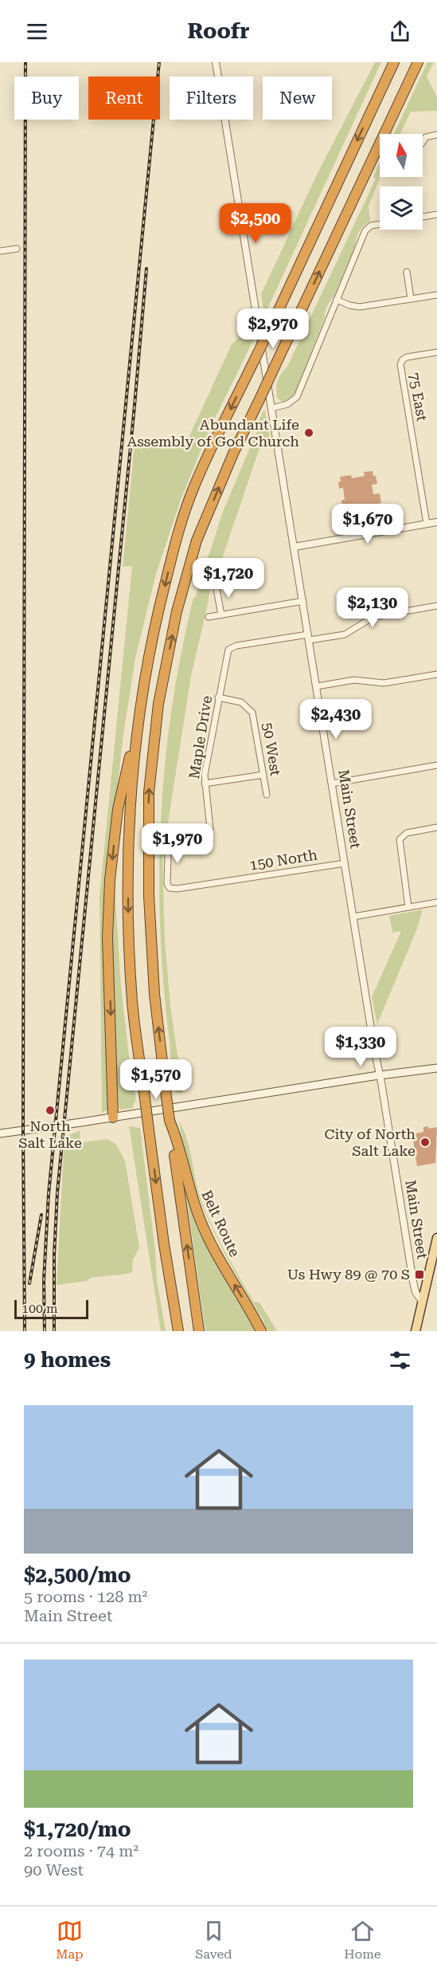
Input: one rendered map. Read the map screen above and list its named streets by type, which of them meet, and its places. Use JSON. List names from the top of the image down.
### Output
{
  "streets": {
    "highway": ["Belt Route"],
    "street": [
      "75 East",
      "Maple Drive",
      "50 West",
      "Main Street",
      "150 North"
    ]
  },
  "crossings": [
    ["Maple Drive", "50 West"],
    ["Maple Drive", "Main Street"],
    ["Maple Drive", "150 North"],
    ["Main Street", "150 North"]
  ],
  "places": {
    "other": ["Abundant Life Assembly of God Church", "North Salt Lake", "City of North Salt Lake"],
    "transit": ["Us Hwy 89 @ 70 S"]
  },
  "scale_bar": "100 m",
  "north": "top",
  "page": {
    "header": "Roofr",
    "chip": [
      "Buy",
      "Rent",
      "Filters",
      "New"
    ],
    "price": [
      "$2,500",
      "$2,970",
      "$1,670",
      "$1,720",
      "$2,130",
      "$2,430",
      "$1,970",
      "$1,330",
      "$1,570"
    ],
    "scale": "100 m",
    "heading": "9 homes",
    "list": [
      {
        "name": "$2,500/mo",
        "note": "5 rooms · 128 m² · Main Street"
      },
      {
        "name": "$1,720/mo",
        "note": "2 rooms · 74 m² · 90 West"
      }
    ],
    "tabs": ["Map", "Saved", "Home"]
  }
}
